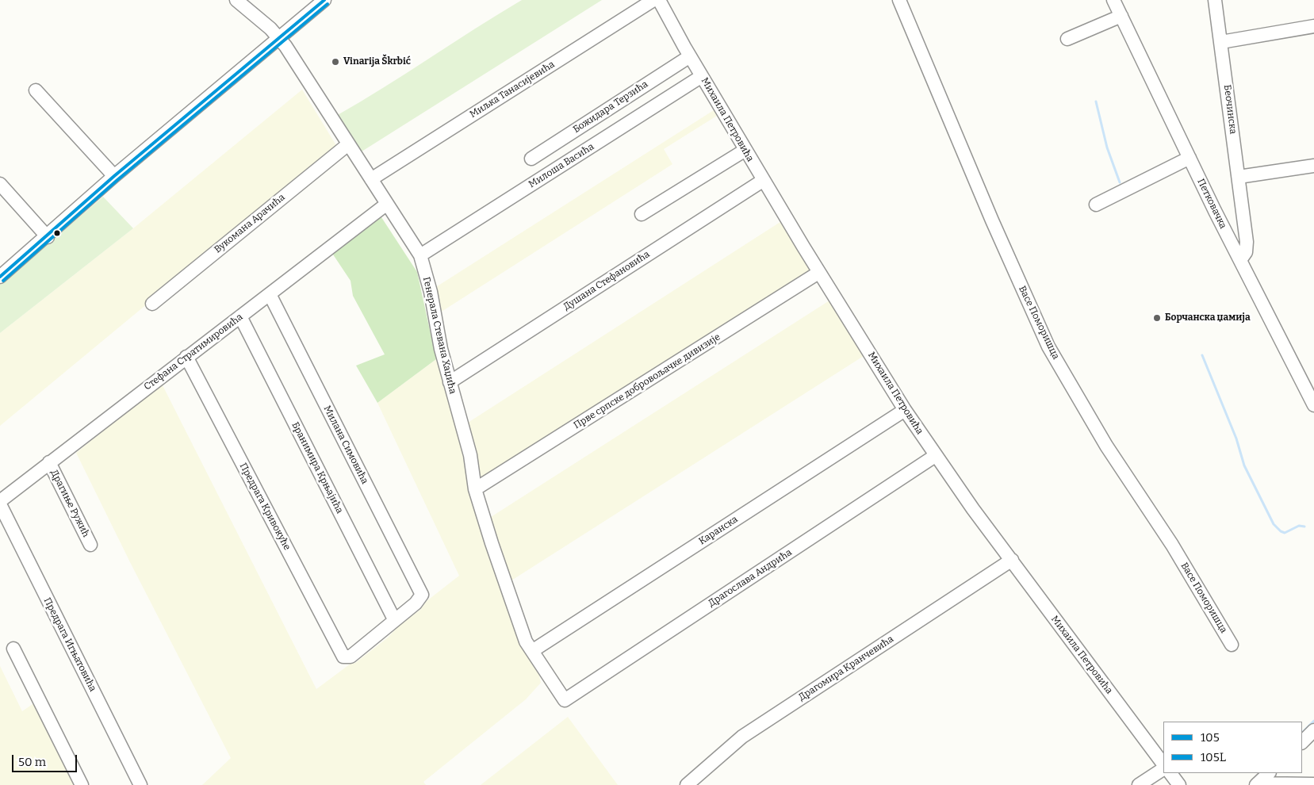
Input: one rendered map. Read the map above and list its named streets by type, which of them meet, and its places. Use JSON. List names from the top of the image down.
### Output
{
  "streets": {
    "street": [
      "Миљка Танасијевића",
      "Божидара Терзића",
      "Беочинска",
      "Михаила Петровића",
      "Милоша Васића",
      "Петковачка",
      "Вукомана Арачића",
      "Душана Стефановића",
      "Васе Поморишца",
      "Генерала Стевана Хаџића",
      "Стефана Стратимировића",
      "Прве српске добровољачке дивизије",
      "Милана Симовића",
      "Бранимира Крњајића",
      "Драгиње Ружић",
      "Предрага Кривокуће",
      "Каранска",
      "Драгослава Андрића",
      "Предрага Игњатовића",
      "Драгомира Кранчевића"
    ]
  },
  "crossings": [
    ["Миљка Танасијевића", "Генерала Стевана Хаџића"],
    ["Божидара Терзића", "Михаила Петровића"],
    ["Беочинска", "Петковачка"],
    ["Михаила Петровића", "Милоша Васића"],
    ["Михаила Петровића", "Душана Стефановића"],
    ["Михаила Петровића", "Прве српске добровољачке дивизије"],
    ["Михаила Петровића", "Каранска"],
    ["Михаила Петровића", "Драгослава Андрића"],
    ["Михаила Петровића", "Драгомира Кранчевића"],
    ["Милоша Васића", "Генерала Стевана Хаџића"],
    ["Вукомана Арачића", "Генерала Стевана Хаџића"],
    ["Душана Стефановића", "Генерала Стевана Хаџића"],
    ["Генерала Стевана Хаџића", "Стефана Стратимировића"],
    ["Генерала Стевана Хаџића", "Прве српске добровољачке дивизије"],
    ["Генерала Стевана Хаџића", "Каранска"],
    ["Генерала Стевана Хаџића", "Драгослава Андрића"],
    ["Стефана Стратимировића", "Милана Симовића"],
    ["Стефана Стратимировића", "Бранимира Крњајића"],
    ["Стефана Стратимировића", "Драгиње Ружић"],
    ["Стефана Стратимировића", "Предрага Кривокуће"],
    ["Стефана Стратимировића", "Предрага Игњатовића"],
    ["Милана Симовића", "Бранимира Крњајића"],
    ["Милана Симовића", "Предрага Кривокуће"],
    ["Бранимира Крњајића", "Предрага Кривокуће"]
  ],
  "places": ["Vinarija Škrbić", "Борчанска џамија"],
  "lines": ["transit line 105", "transit line 105L"],
  "legend": ["105", "105L"],
  "scale_bar": "50 m"
}
